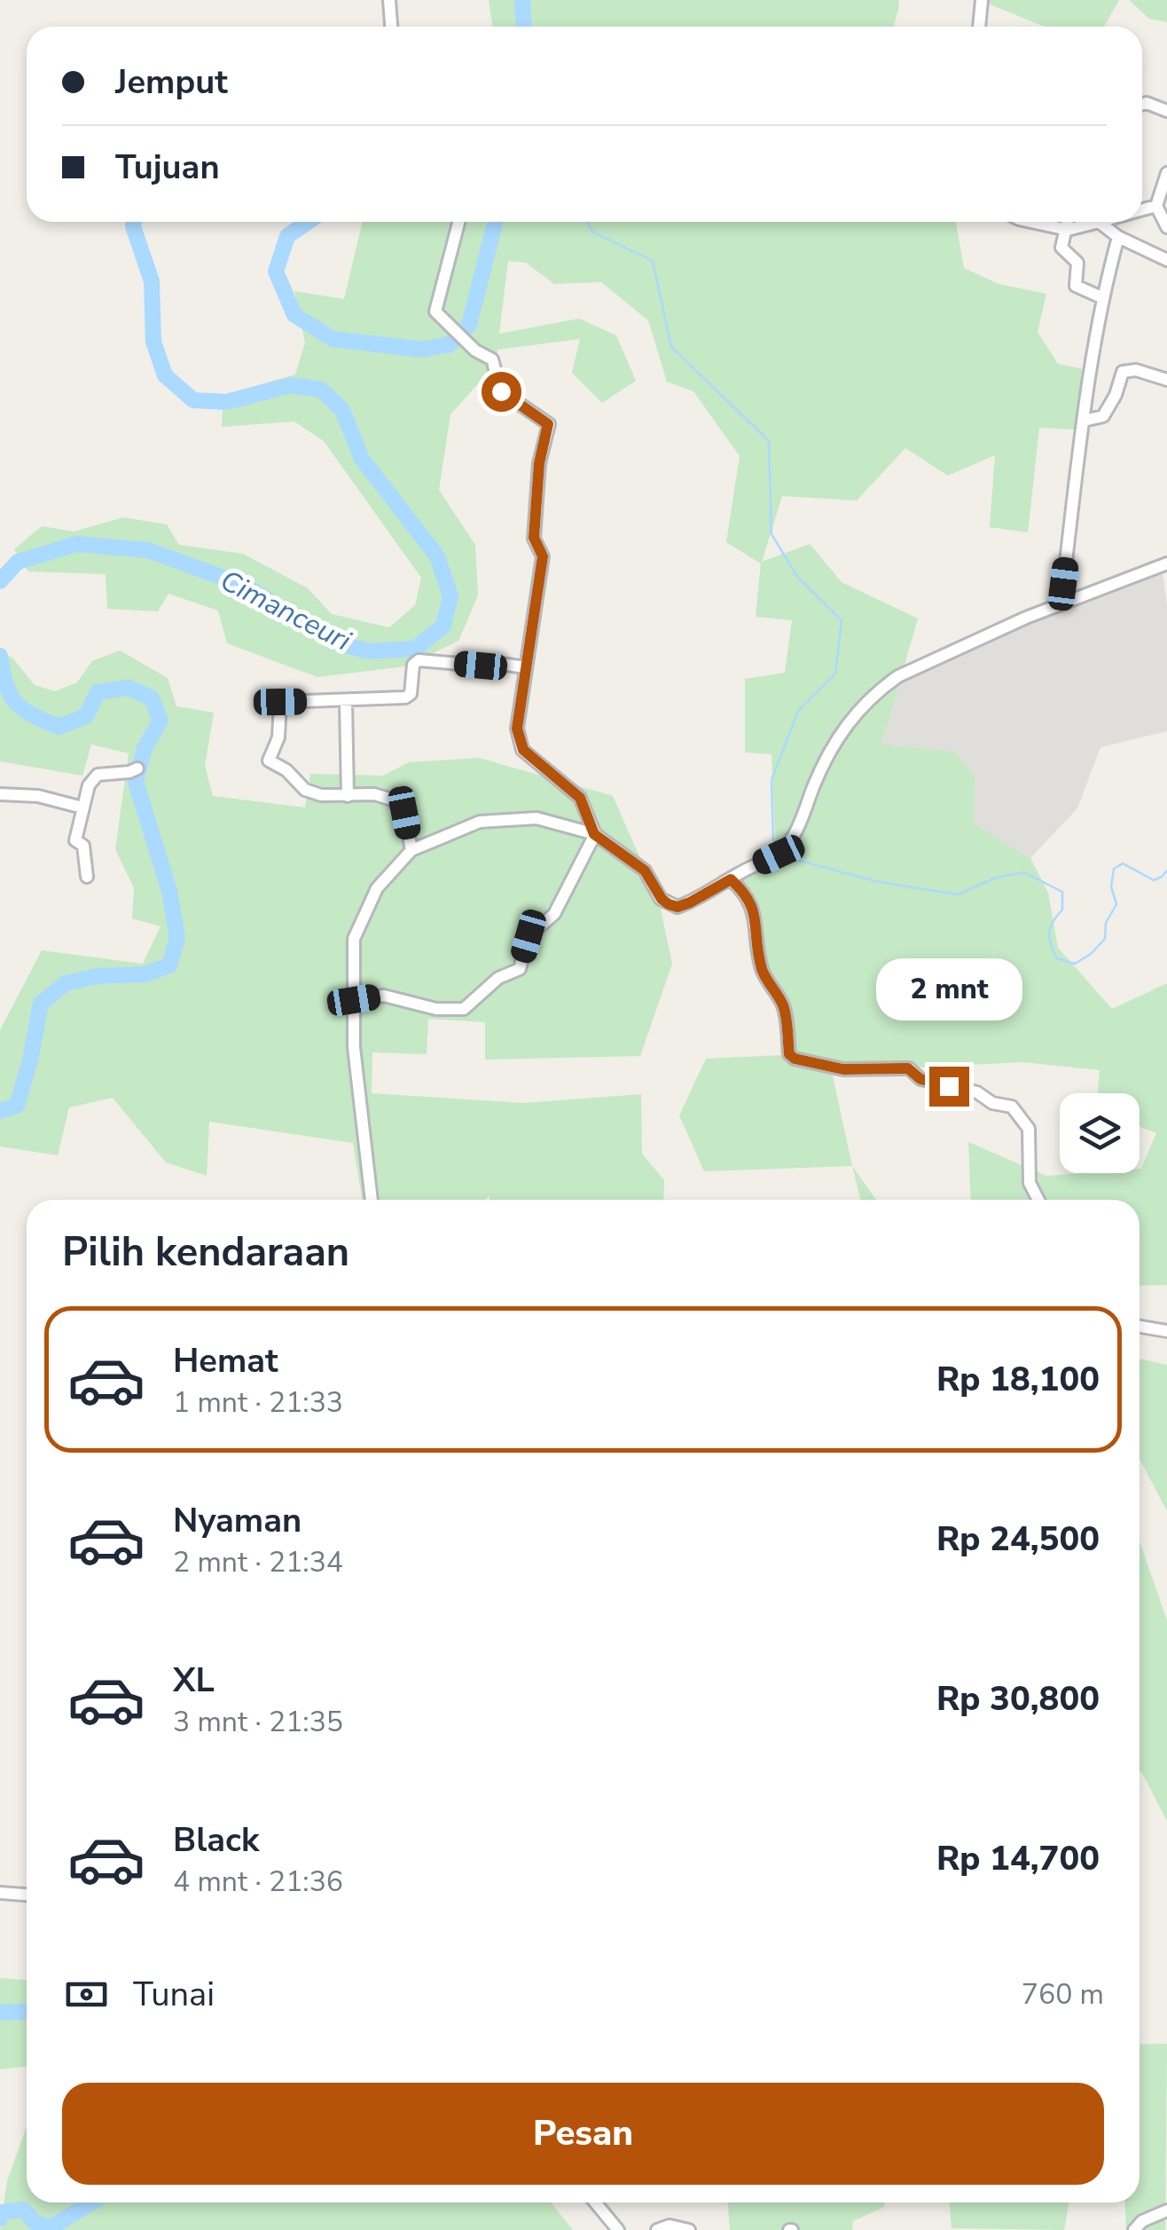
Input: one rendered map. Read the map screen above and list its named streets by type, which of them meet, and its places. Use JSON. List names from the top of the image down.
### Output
{
  "water": ["Cimanceuri"],
  "page": {
    "banner": ["Jemput", "Tujuan"],
    "bubble": "2 mnt",
    "heading": "Pilih kendaraan",
    "list": [
      {
        "name": "Hemat",
        "note": "1 mnt · 21:33",
        "value": "Rp 18,100"
      },
      {
        "name": "Nyaman",
        "note": "2 mnt · 21:34",
        "value": "Rp 24,500"
      },
      {
        "name": "XL",
        "note": "3 mnt · 21:35",
        "value": "Rp 30,800"
      },
      {
        "name": "Black",
        "note": "4 mnt · 21:36",
        "value": "Rp 14,700"
      }
    ],
    "pay": ["Tunai", "760 m"],
    "buttons": "Pesan"
  }
}
